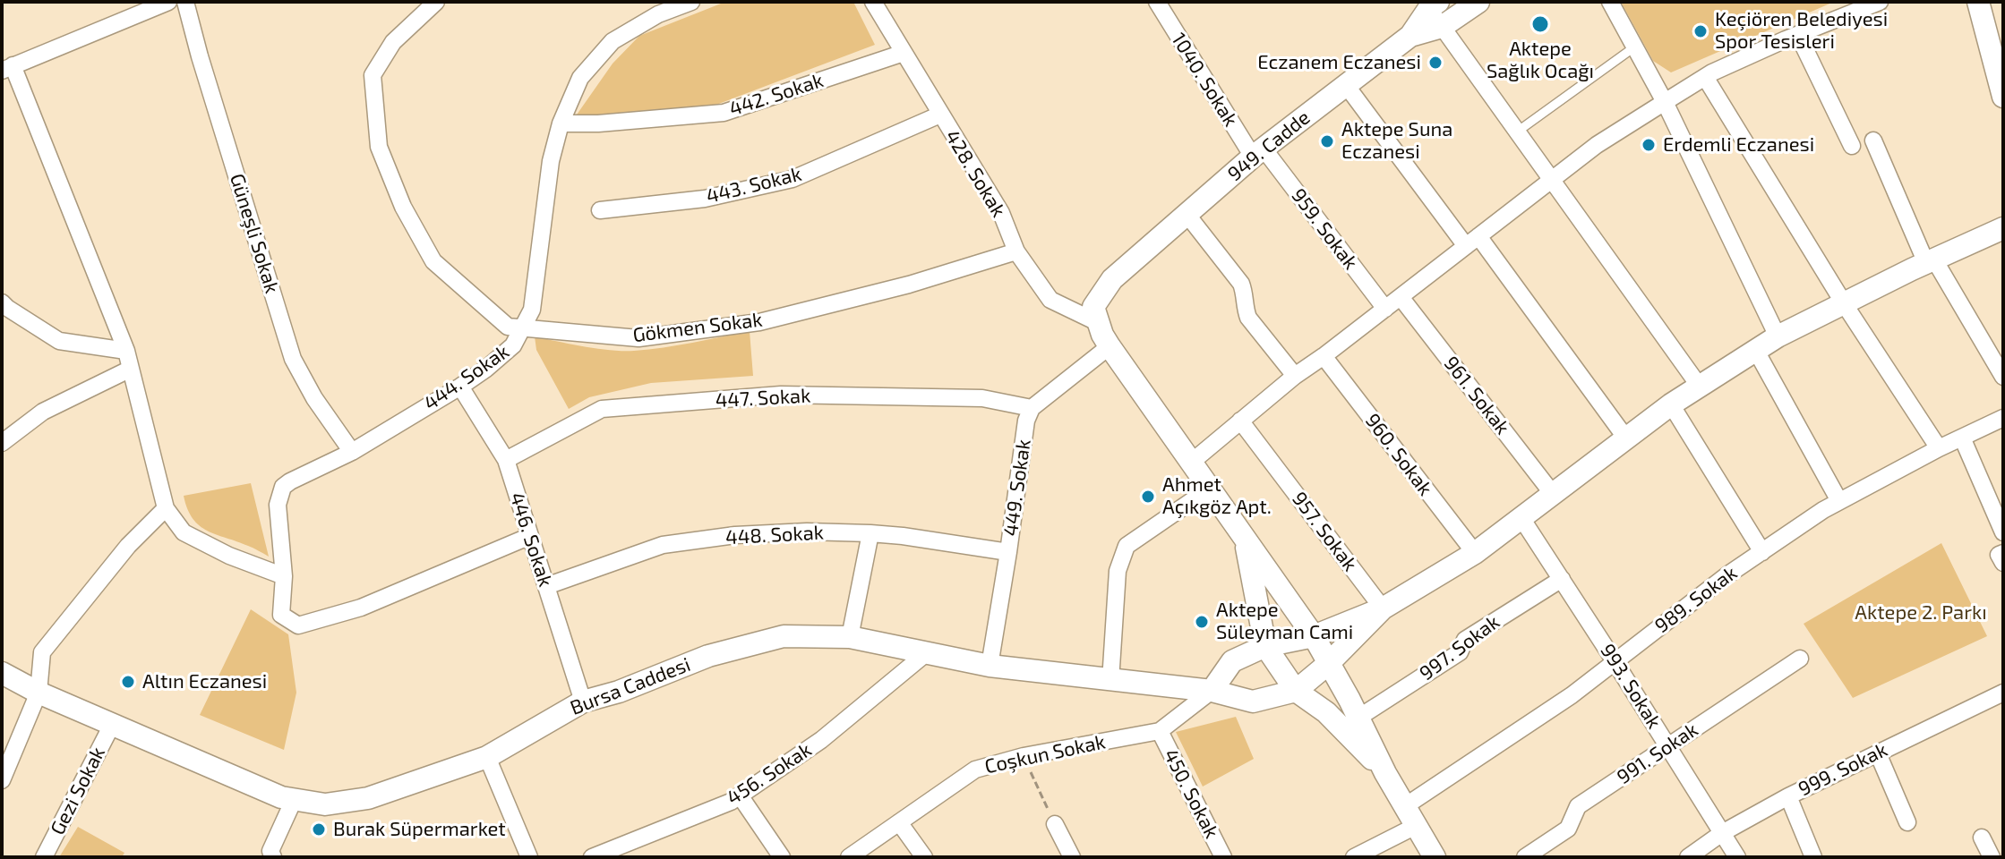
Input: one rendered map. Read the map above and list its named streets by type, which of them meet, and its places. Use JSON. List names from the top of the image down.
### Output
{
  "streets": {
    "street": [
      "1040. Sokak",
      "442. Sokak",
      "949. Cadde",
      "428. Sokak",
      "443. Sokak",
      "959. Sokak",
      "Güneşli Sokak",
      "Gökmen Sokak",
      "444. Sokak",
      "961. Sokak",
      "447. Sokak",
      "960. Sokak",
      "449. Sokak",
      "957. Sokak",
      "448. Sokak",
      "446. Sokak",
      "989. Sokak",
      "997. Sokak",
      "Bursa Caddesi",
      "993. Sokak",
      "991. Sokak",
      "Coşkun Sokak",
      "999. Sokak",
      "456. Sokak",
      "Gezi Sokak",
      "450. Sokak"
    ]
  },
  "crossings": [
    ["1040. Sokak", "949. Cadde"],
    ["1040. Sokak", "959. Sokak"],
    ["442. Sokak", "428. Sokak"],
    ["442. Sokak", "444. Sokak"],
    ["949. Cadde", "428. Sokak"],
    ["949. Cadde", "959. Sokak"],
    ["428. Sokak", "443. Sokak"],
    ["428. Sokak", "Gökmen Sokak"],
    ["Güneşli Sokak", "444. Sokak"],
    ["Gökmen Sokak", "444. Sokak"],
    ["444. Sokak", "446. Sokak"],
    ["447. Sokak", "449. Sokak"],
    ["447. Sokak", "446. Sokak"],
    ["449. Sokak", "448. Sokak"],
    ["449. Sokak", "Bursa Caddesi"],
    ["448. Sokak", "446. Sokak"],
    ["446. Sokak", "Bursa Caddesi"],
    ["989. Sokak", "993. Sokak"],
    ["997. Sokak", "993. Sokak"],
    ["Bursa Caddesi", "Coşkun Sokak"],
    ["Bursa Caddesi", "456. Sokak"],
    ["Bursa Caddesi", "Gezi Sokak"],
    ["993. Sokak", "991. Sokak"],
    ["993. Sokak", "999. Sokak"],
    ["Coşkun Sokak", "450. Sokak"]
  ],
  "parks": ["Aktepe 2. Parkı"],
  "places": [
    "Aktepe Sağlık Ocağı",
    "Keçiören Belediyesi Spor Tesisleri",
    "Eczanem Eczanesi",
    "Aktepe Suna Eczanesi",
    "Erdemli Eczanesi",
    "Ahmet Açıkgöz Apt.",
    "Aktepe Süleyman Cami",
    "Altın Eczanesi",
    "Burak Süpermarket"
  ]
}
